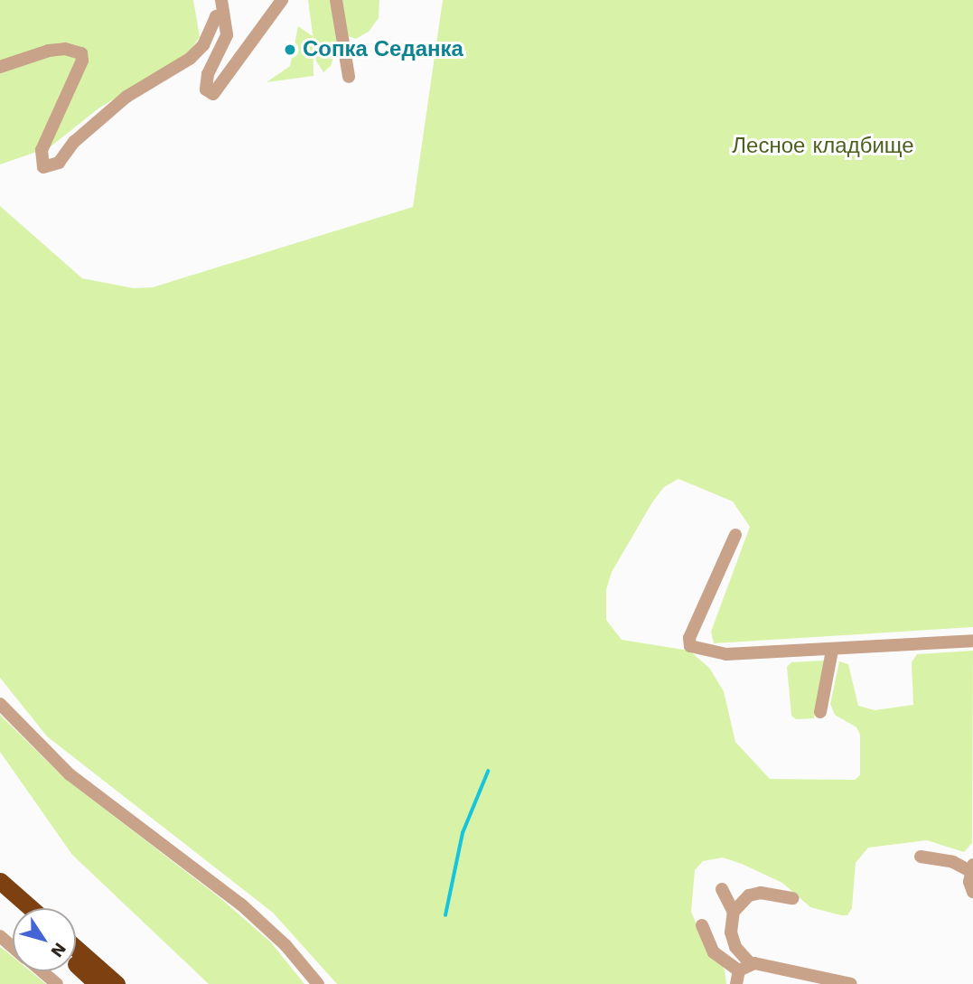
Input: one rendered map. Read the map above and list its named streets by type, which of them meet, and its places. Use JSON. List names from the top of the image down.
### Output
{
  "parks": ["Лесное кладбище"],
  "places": ["Сопка Седанка"],
  "north": "bottom right"
}
